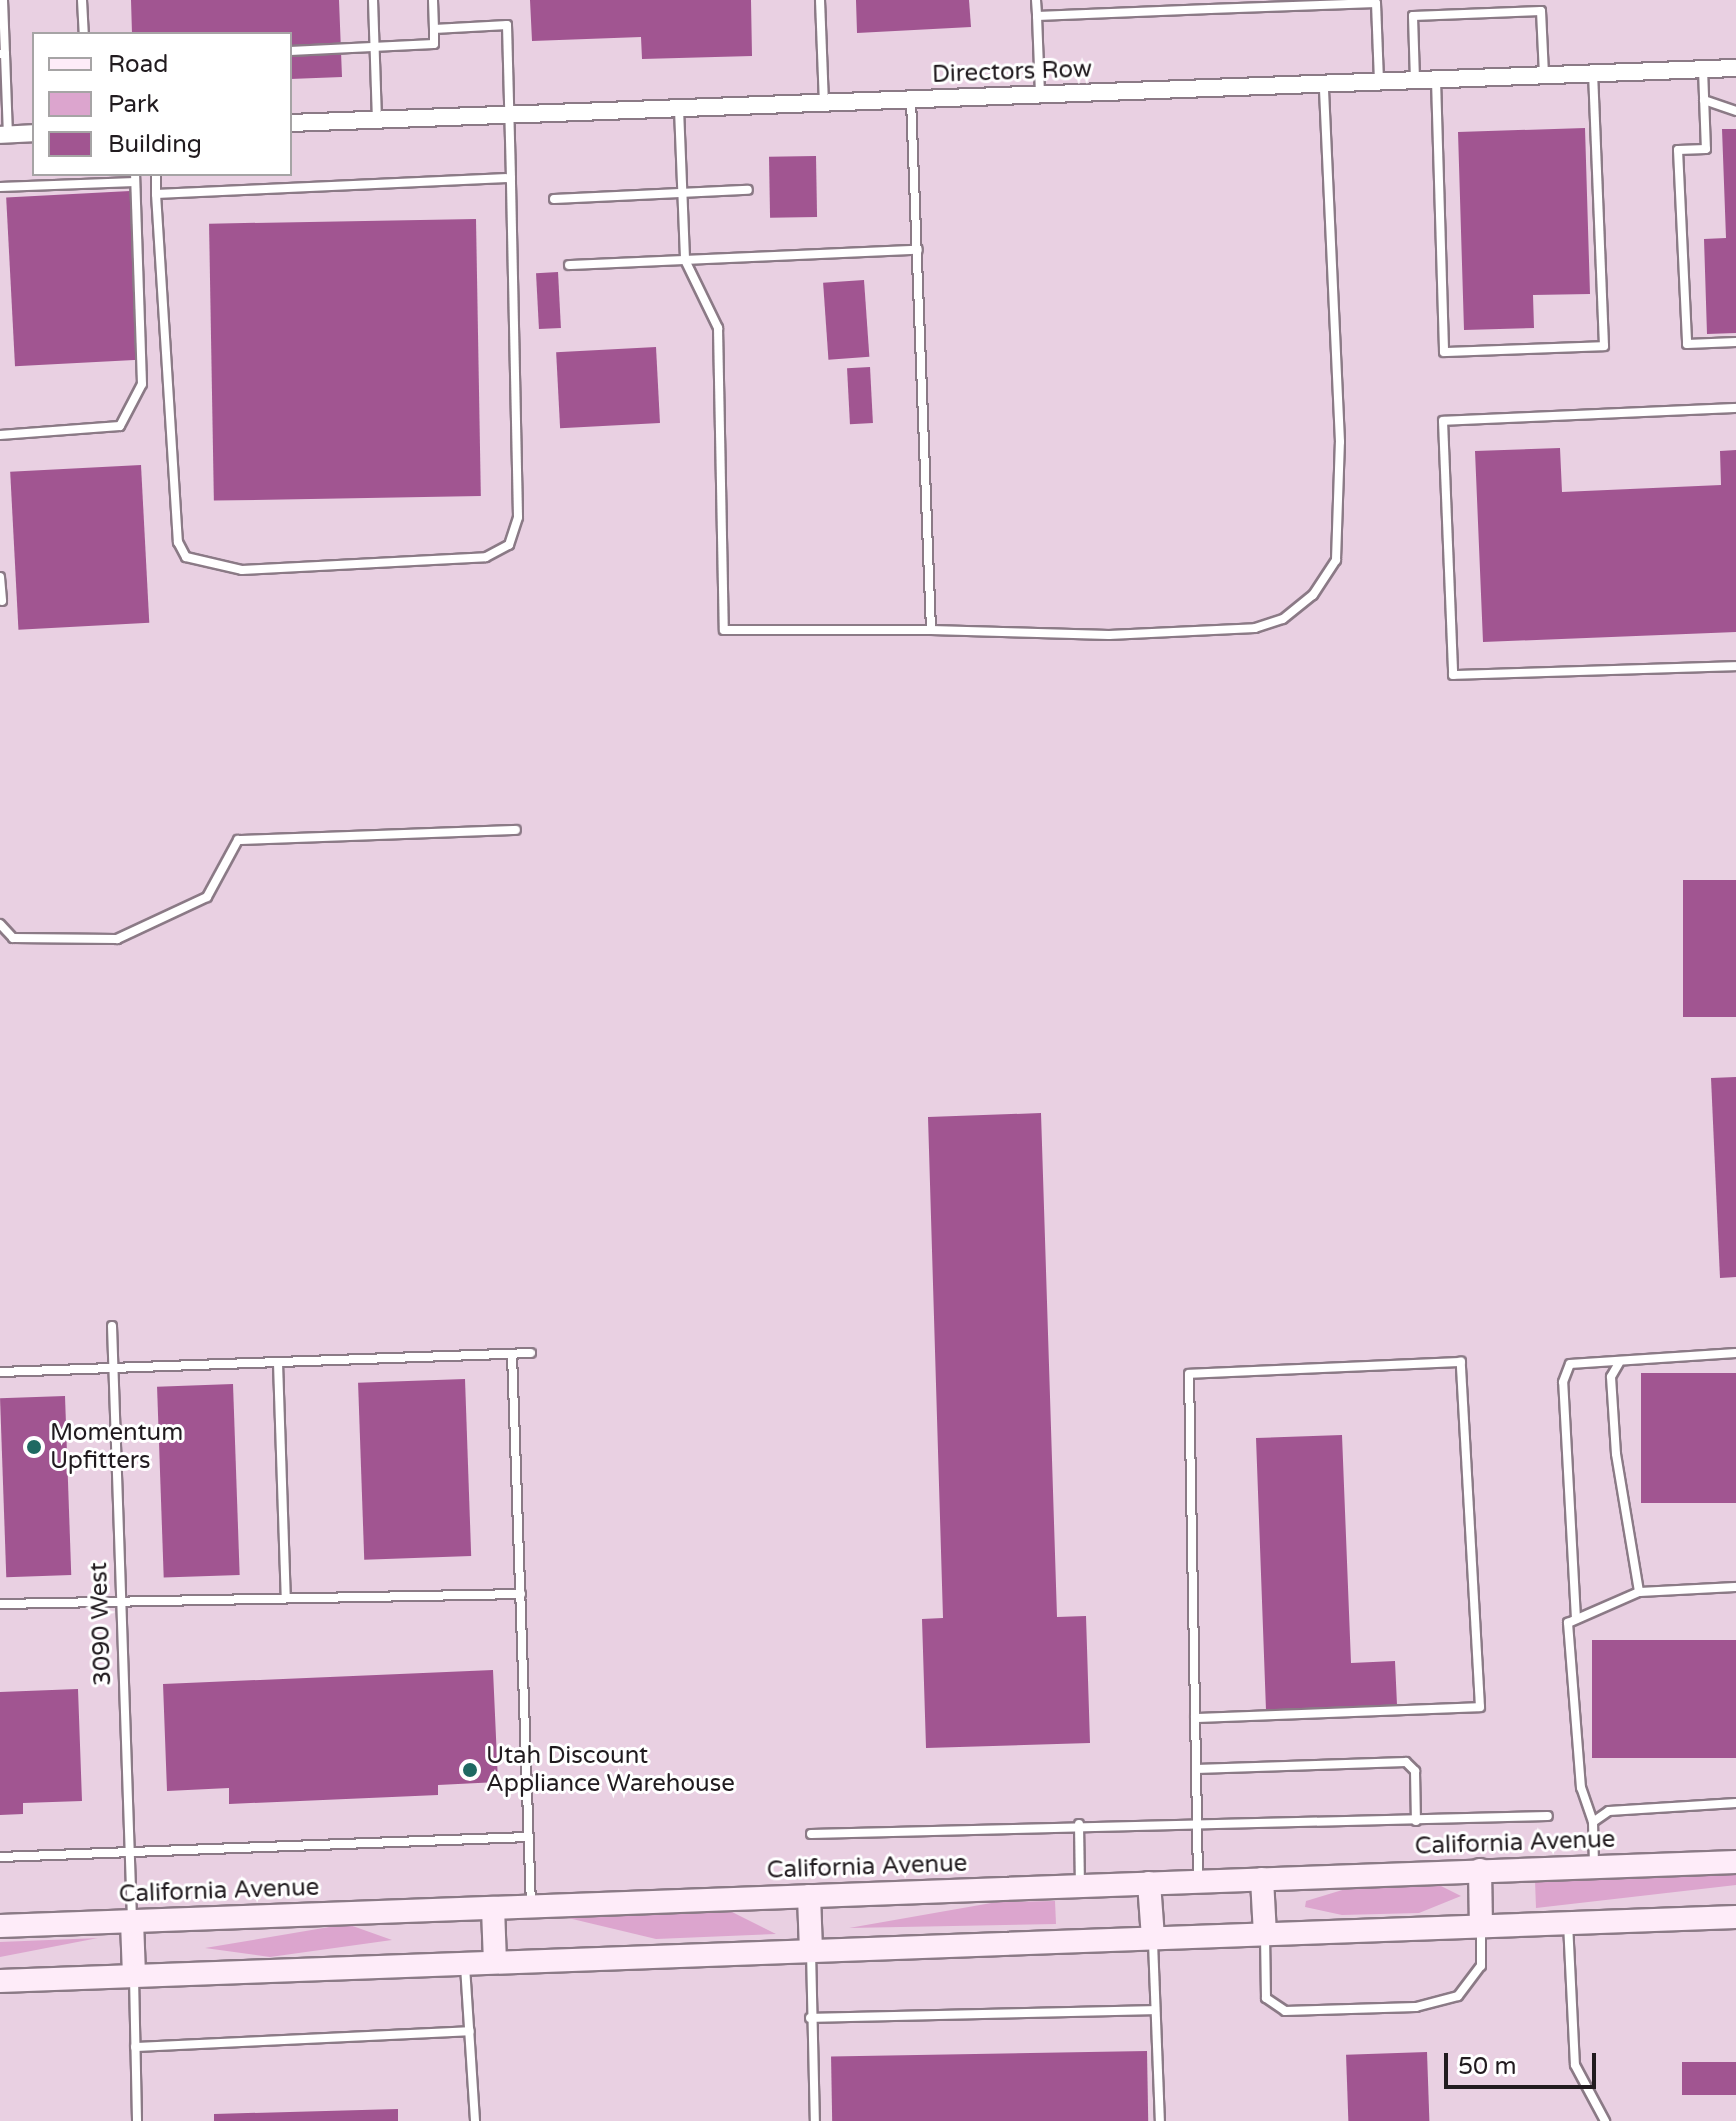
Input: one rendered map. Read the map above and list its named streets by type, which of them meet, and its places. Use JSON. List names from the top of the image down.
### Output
{
  "streets": {
    "main road": ["California Avenue"],
    "street": ["Directors Row"],
    "lane": ["3090 West"]
  },
  "crossings": [
    ["3090 West", "California Avenue"]
  ],
  "places": ["Momentum Upfitters", "Utah Discount Appliance Warehouse"],
  "legend": ["Road", "Park", "Building"],
  "scale_bar": "50 m"
}
